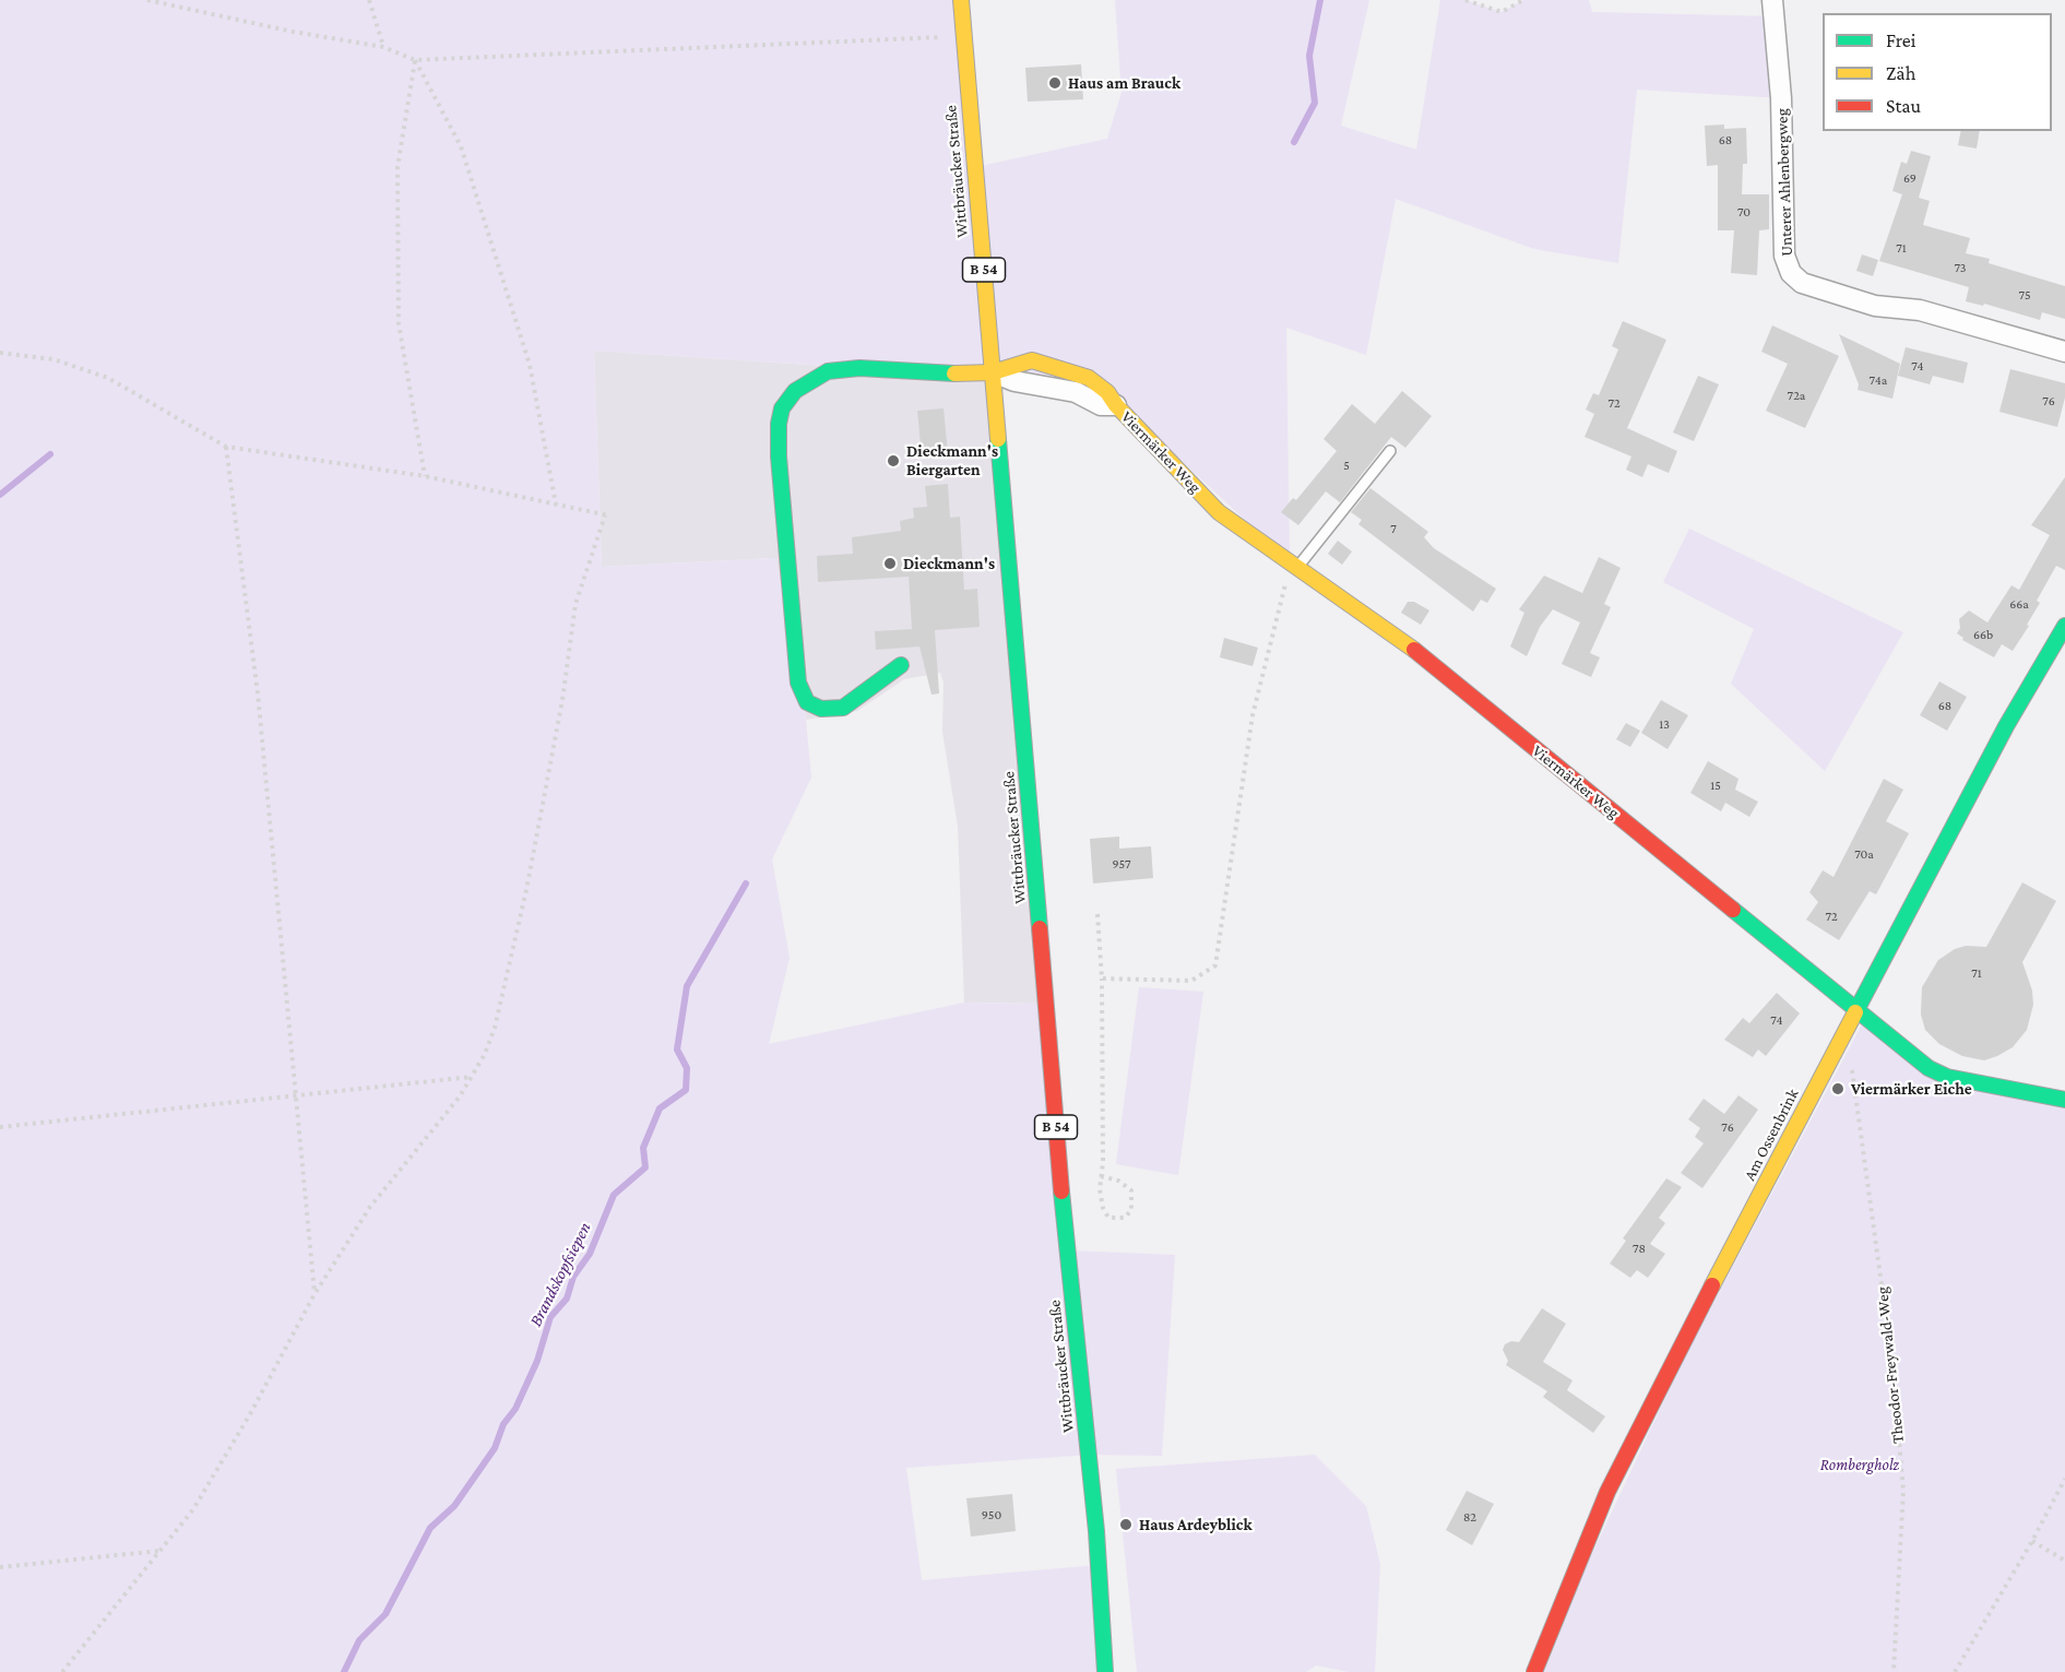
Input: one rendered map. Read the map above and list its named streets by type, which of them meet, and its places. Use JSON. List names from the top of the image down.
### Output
{
  "streets": {
    "street": [
      "Wittbräucker Straße",
      "Unterer Ahlenbergweg",
      "B 54",
      "Viermärker Weg",
      "Am Ossenbrink"
    ],
    "path": ["Theodor-Freywald-Weg"]
  },
  "crossings": [
    ["Wittbräucker Straße", "Viermärker Weg"],
    ["Viermärker Weg", "Am Ossenbrink"]
  ],
  "water": ["Brandskopfsiepen"],
  "parks": ["Rombergholz"],
  "places": [
    "Haus am Brauck",
    "Dieckmann's Biergarten",
    "Dieckmann's",
    "Viermärker Eiche",
    "Haus Ardeyblick"
  ],
  "house_numbers": [
    "68",
    "69",
    "70",
    "71",
    "73",
    "75",
    "74",
    "74a",
    "72a",
    "76",
    "72",
    "5",
    "7",
    "66a",
    "66b",
    "68",
    "13",
    "15",
    "70a",
    "957",
    "72",
    "71",
    "74",
    "76",
    "78",
    "950",
    "82"
  ],
  "legend": ["Frei", "Zäh", "Stau"]
}
